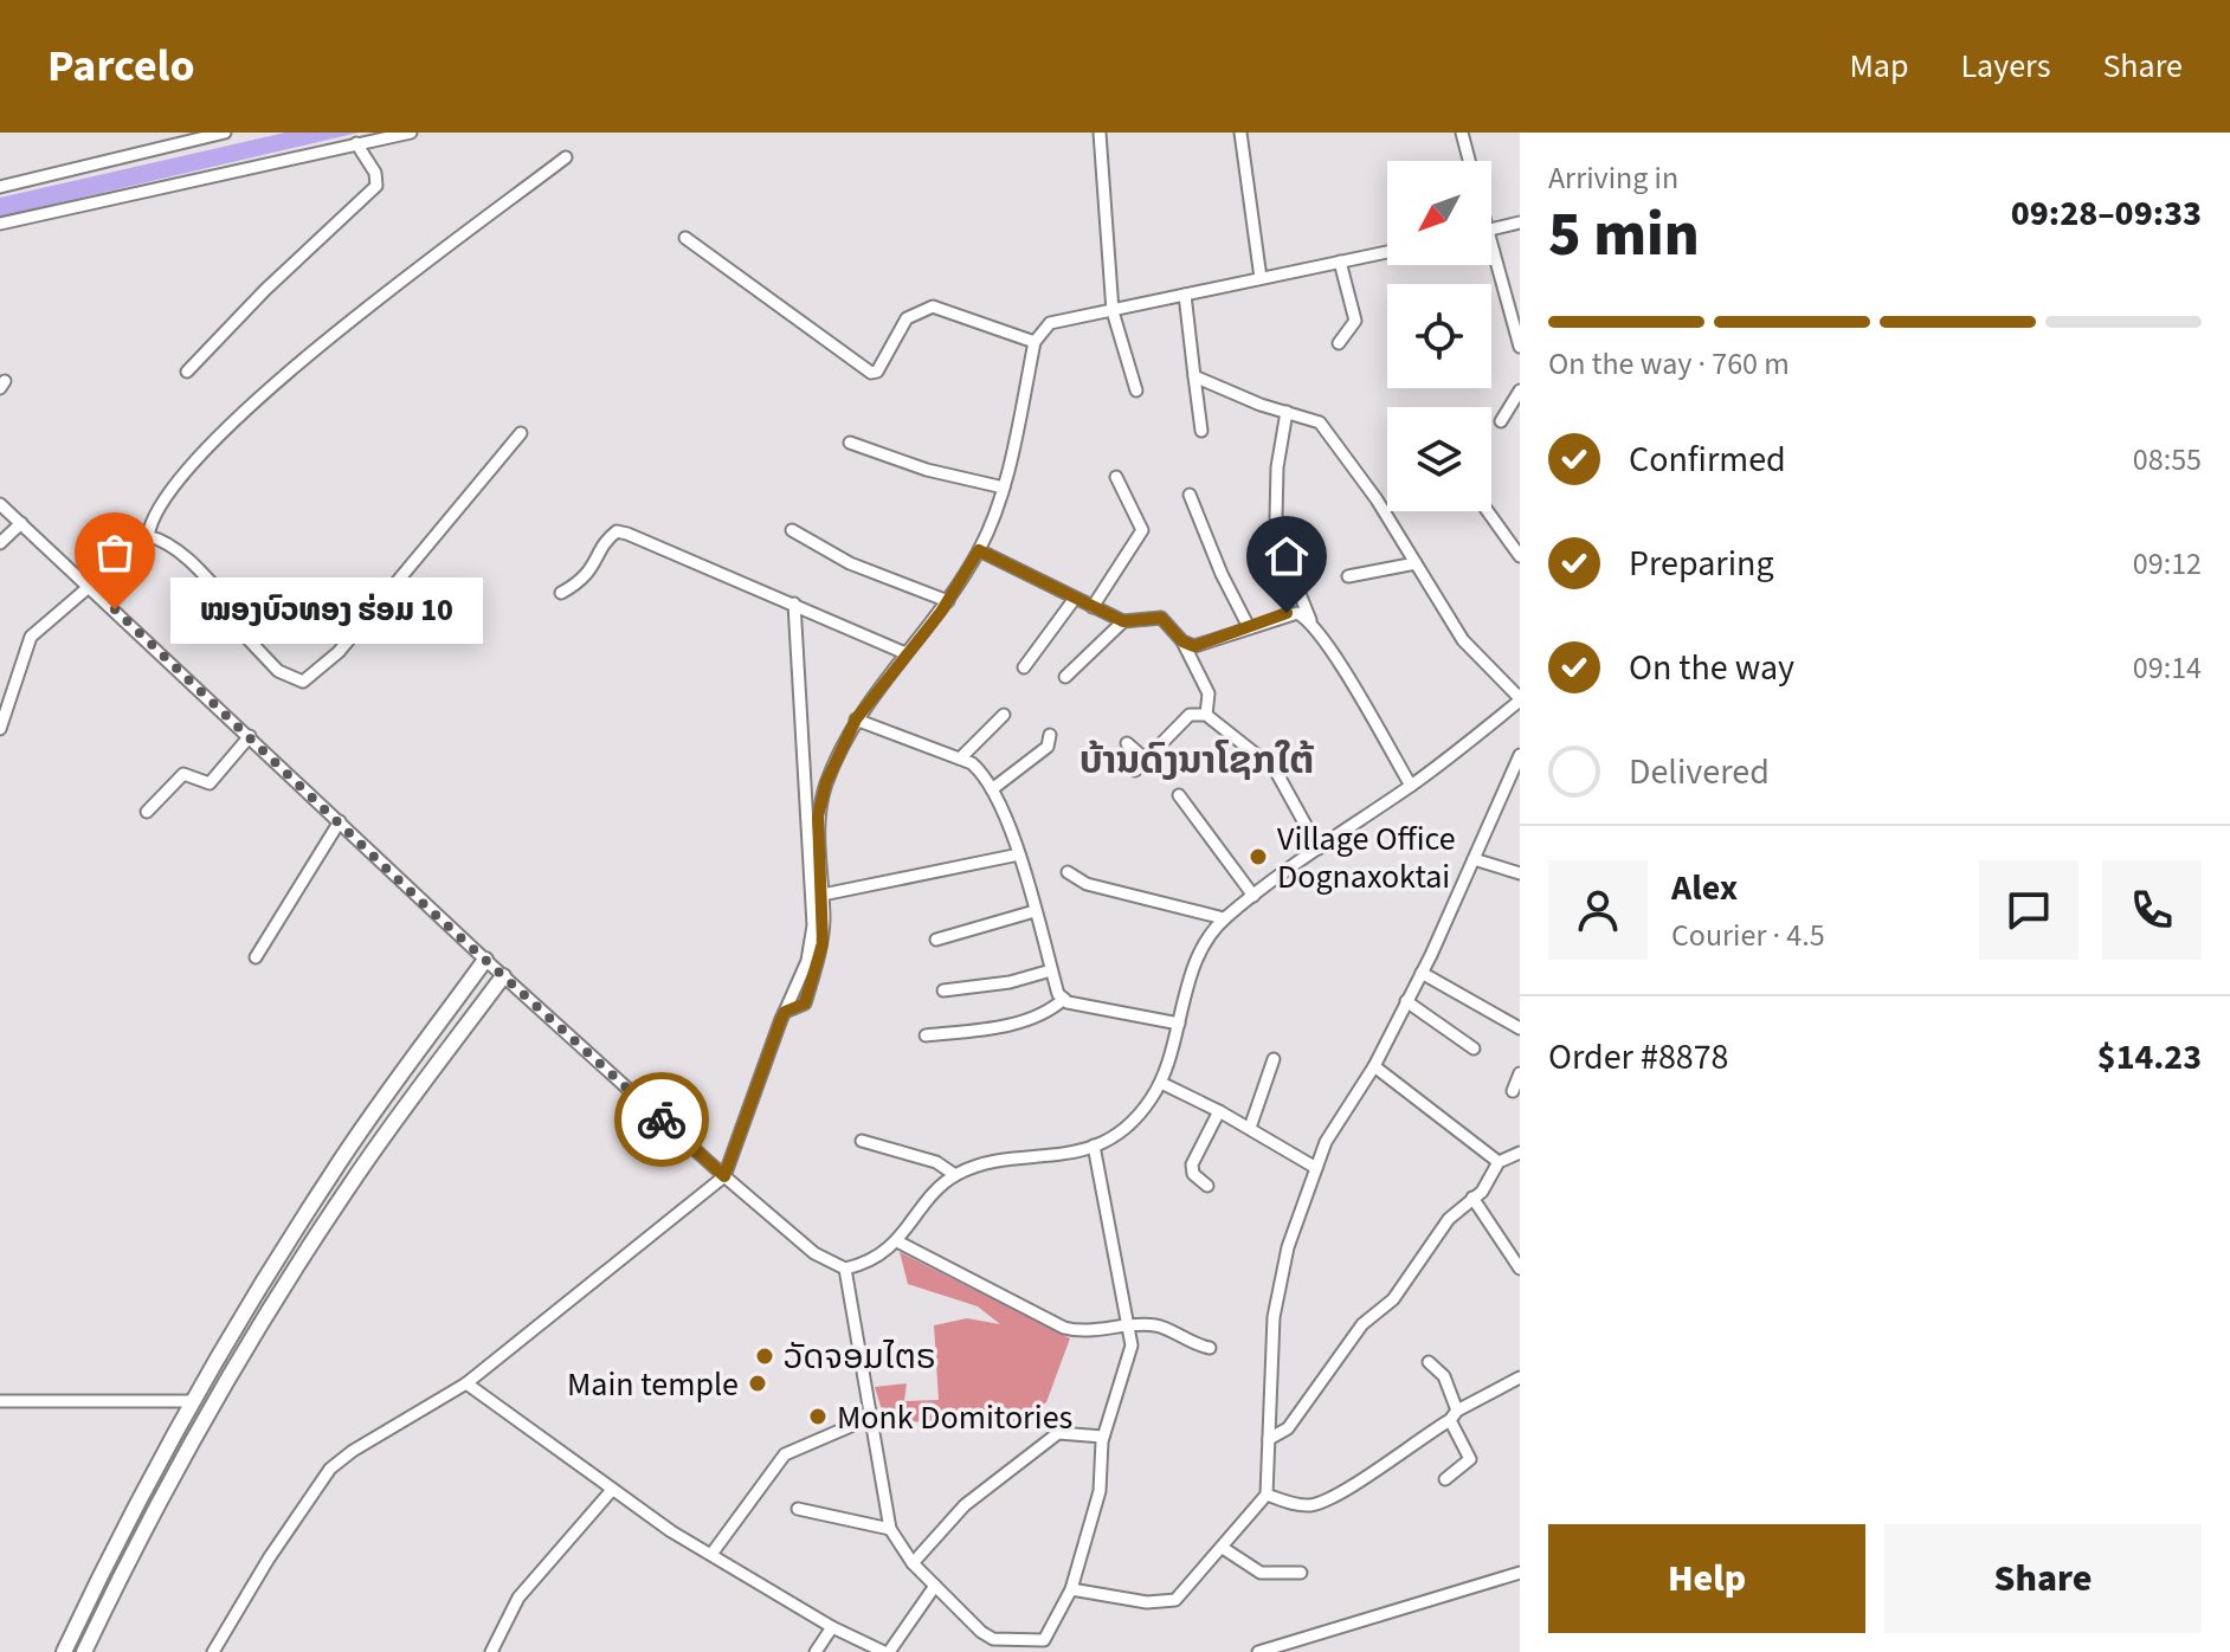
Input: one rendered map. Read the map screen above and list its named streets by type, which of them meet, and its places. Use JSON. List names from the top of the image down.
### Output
{
  "districts": ["ບ້ານດົງນາໂຊກໃຕ້"],
  "places": [
    "ໝອງບົວທອງ ຮ່ອມ 10",
    "Village Office Dognaxoktai",
    "ວັດຈອມໄຕຣ",
    "Main temple",
    "Monk Domitories"
  ],
  "north": "bottom left",
  "page": {
    "header": "Parcelo",
    "nav": ["Map", "Layers", "Share"],
    "heading": ["5 min", "Arriving in", "09:28–09:33"],
    "panel": [
      "Alex",
      "Courier · 4.5",
      "Order #8878",
      "$14.23"
    ],
    "bar": "On the way · 760 m",
    "list": [
      ["Confirmed", "08:55"],
      ["Preparing", "09:12"],
      ["On the way", "09:14"],
      "Delivered"
    ],
    "bubble": "ໝອງບົວທອງ ຮ່ອມ 10",
    "buttons": ["Help", "Share"]
  }
}
